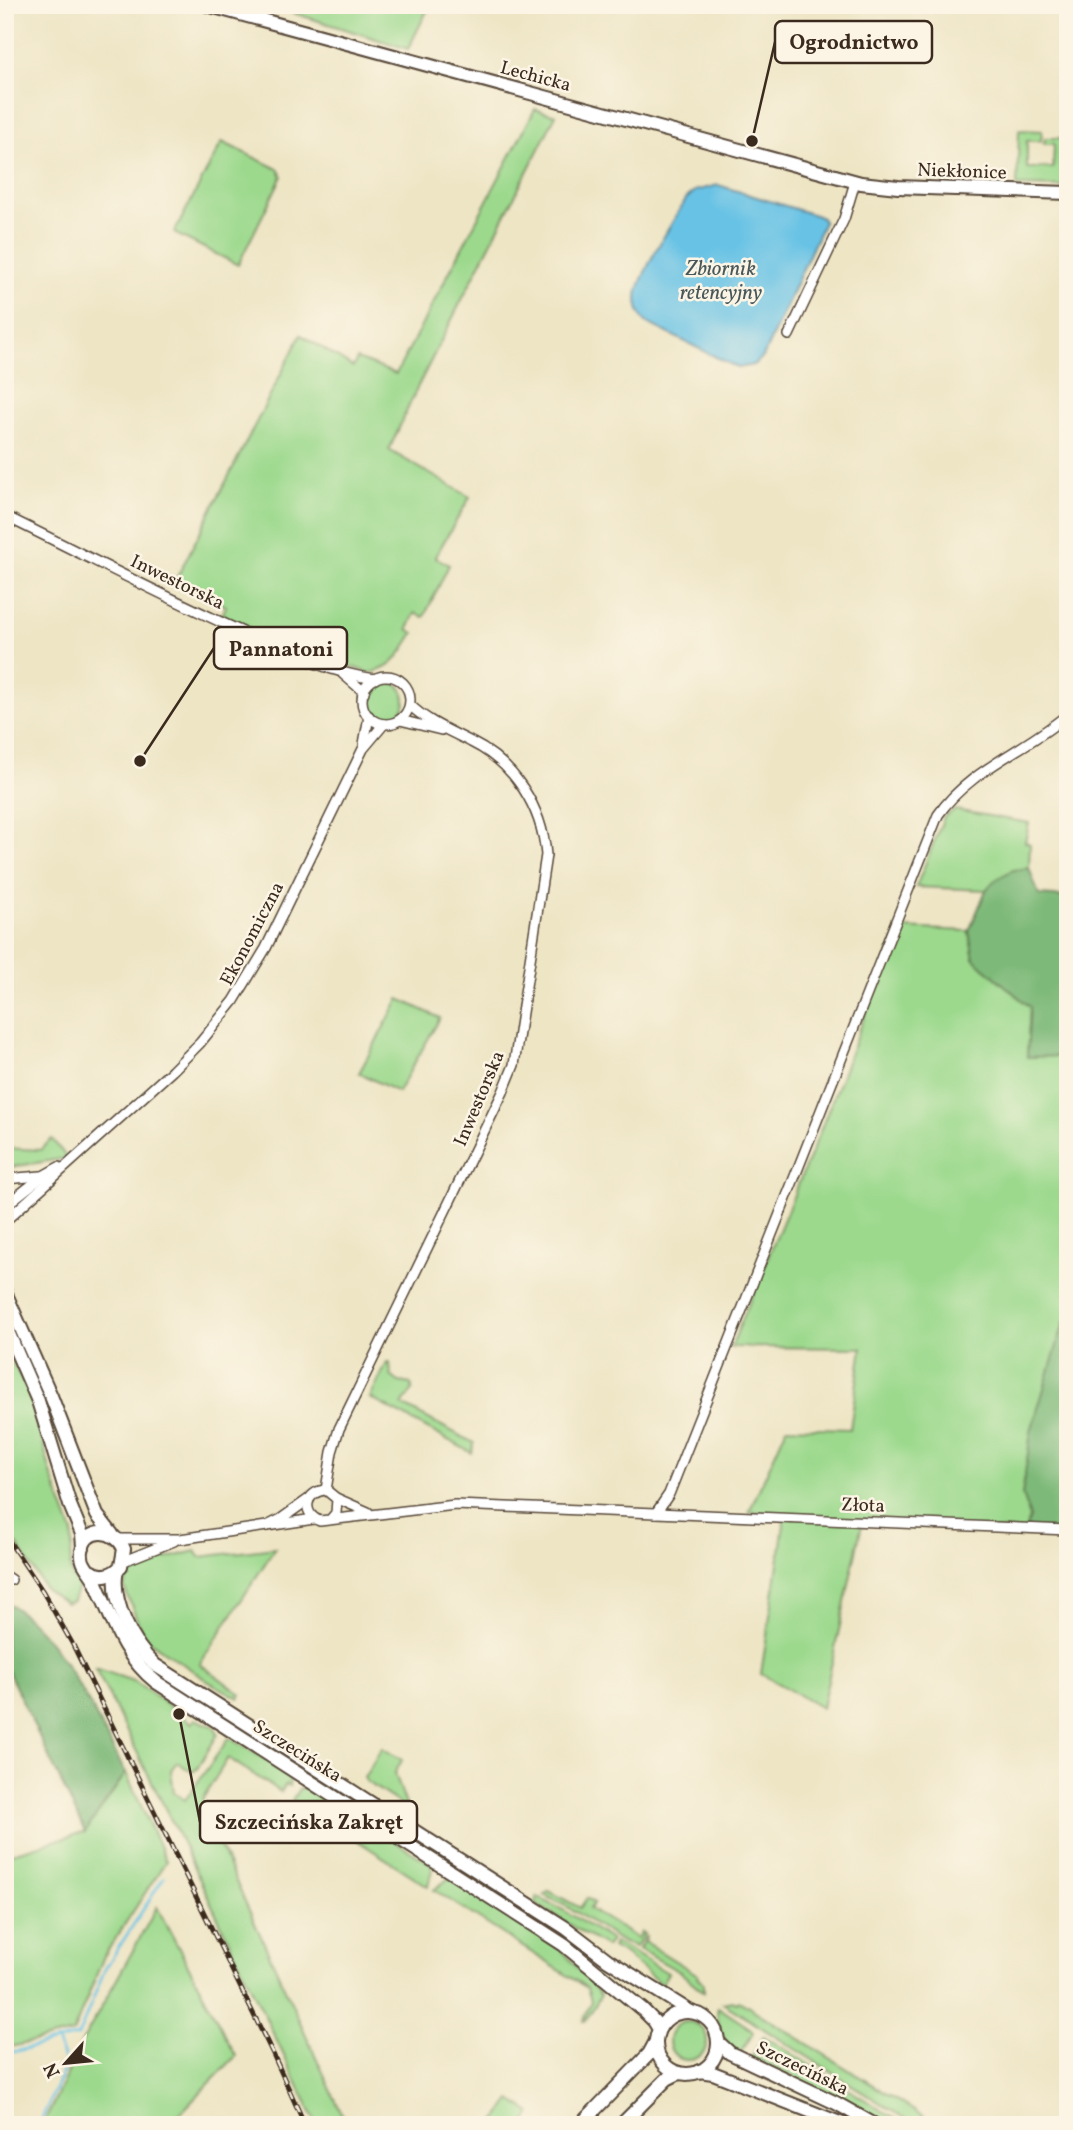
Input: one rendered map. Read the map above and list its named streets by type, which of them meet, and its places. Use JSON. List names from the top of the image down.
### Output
{
  "streets": {
    "main road": ["Lechicka", "Niekłonice", "Szczecińska"],
    "street": ["Inwestorska", "Ekonomiczna", "Złota"]
  },
  "crossings": [
    ["Lechicka", "Niekłonice"],
    ["Inwestorska", "Ekonomiczna"],
    ["Inwestorska", "Złota"]
  ],
  "water": ["Zbiornik retencyjny"],
  "places": ["Ogrodnictwo", "Pannatoni", "Szczecińska Zakręt"],
  "north": "bottom left"
}
